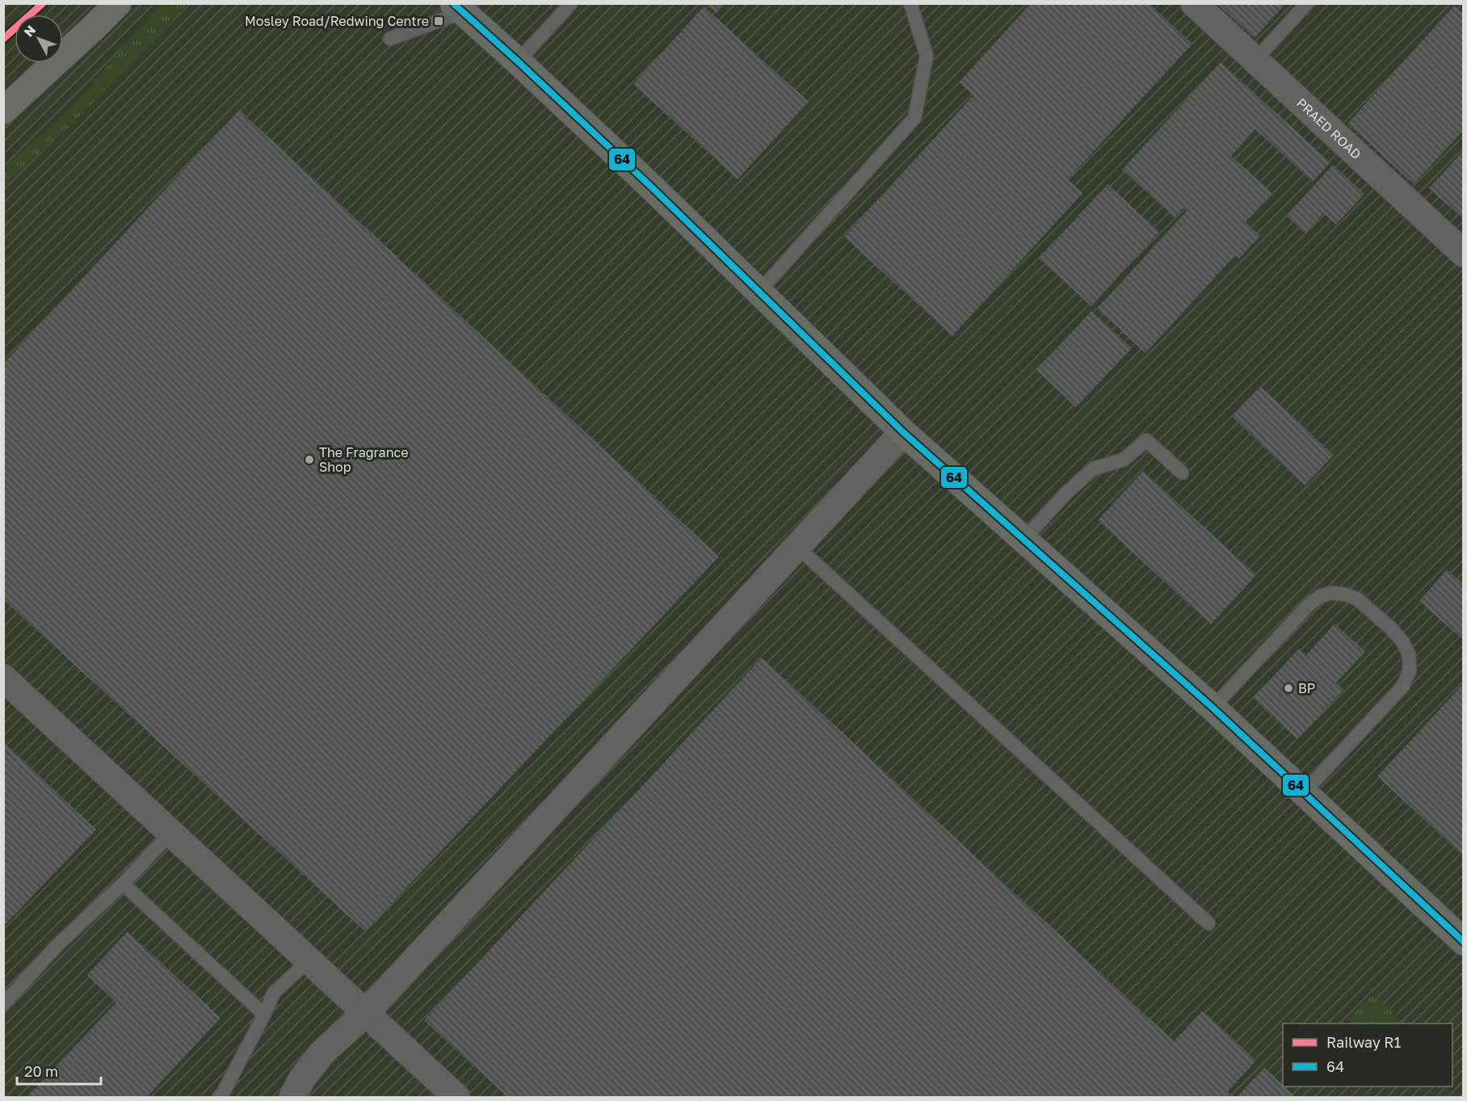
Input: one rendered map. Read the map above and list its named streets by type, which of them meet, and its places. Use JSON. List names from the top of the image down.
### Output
{
  "streets": {
    "street": ["PRAED ROAD"]
  },
  "places": {
    "transit": ["Mosley Road/Redwing Centre"],
    "other": ["The Fragrance Shop", "BP"]
  },
  "lines": ["rail line R1", "transit line 64"],
  "legend": ["Railway R1", "64"],
  "scale_bar": "20 m",
  "north": "top left"
}
